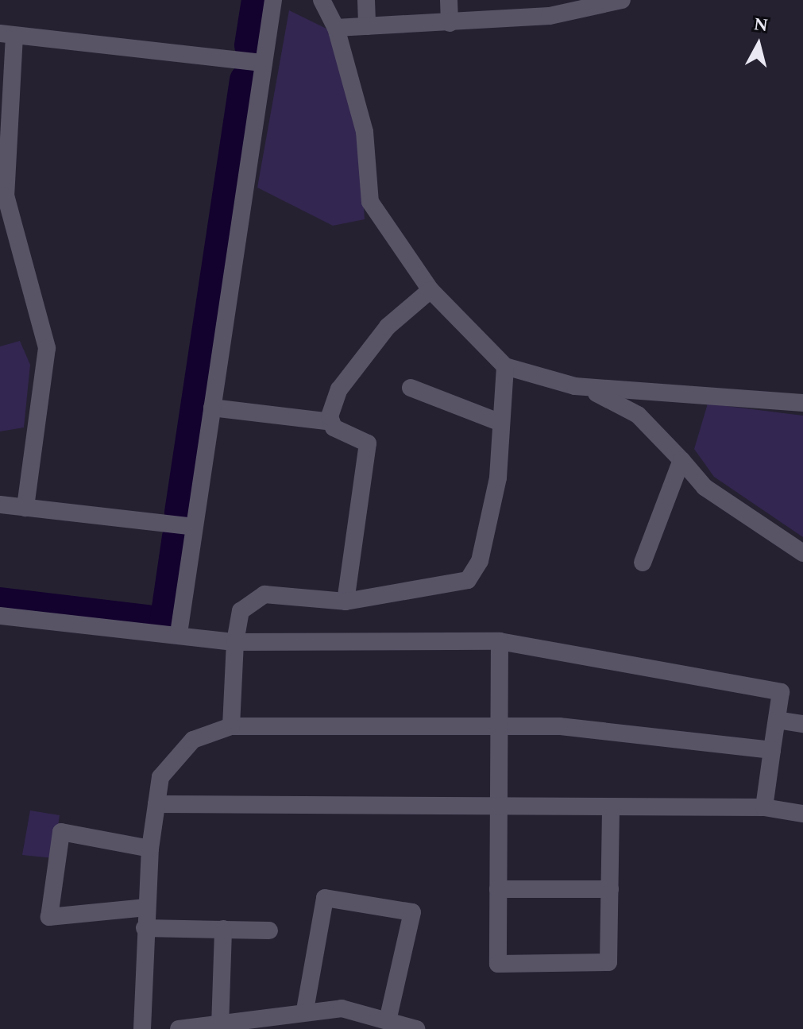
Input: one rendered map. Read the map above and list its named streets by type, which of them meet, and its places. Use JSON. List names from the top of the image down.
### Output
{
  "north": "top"
}
